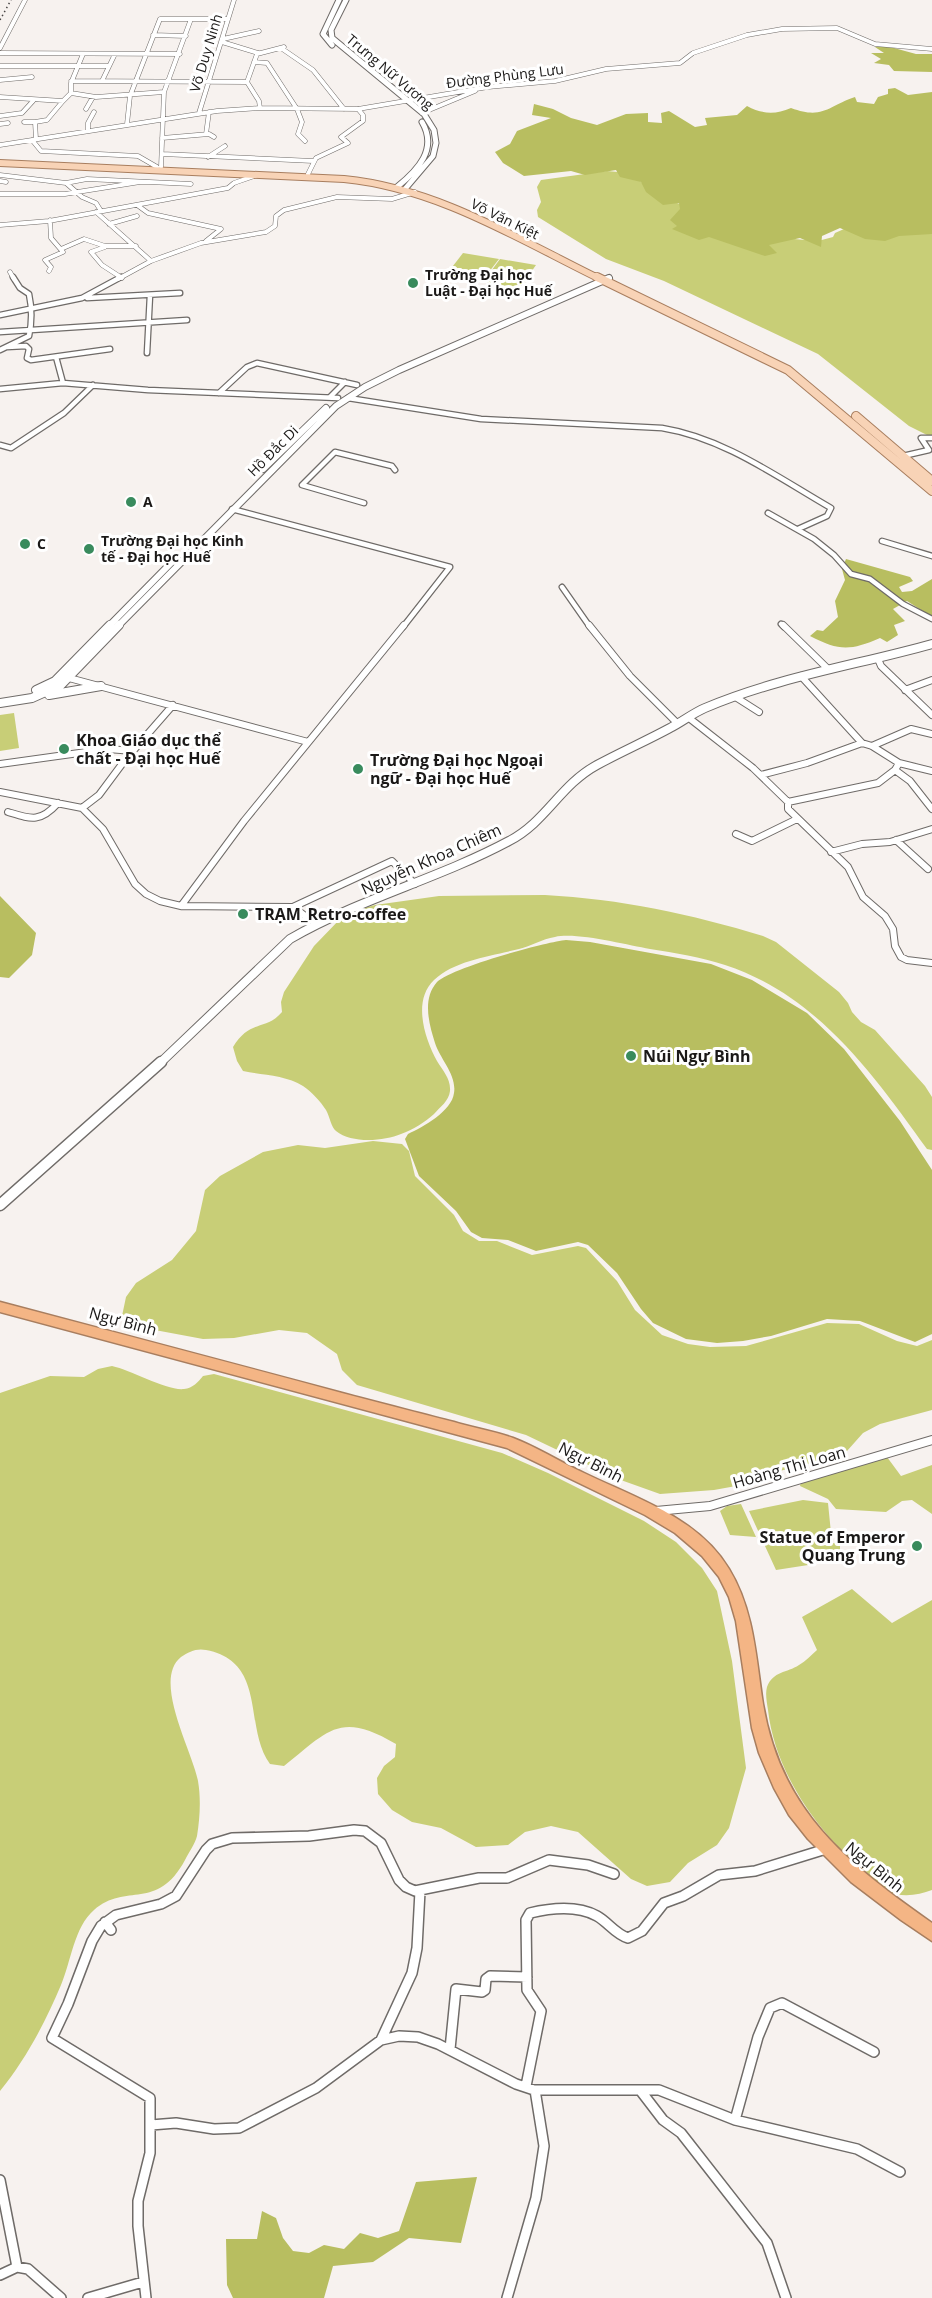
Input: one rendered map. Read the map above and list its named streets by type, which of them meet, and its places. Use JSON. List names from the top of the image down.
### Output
{
  "streets": {
    "highway": ["Ngự Bình"],
    "main road": ["Võ Văn Kiệt"],
    "street": [
      "Võ Duy Ninh",
      "Trưng Nữ Vương",
      "Đường Phùng Lưu",
      "Hồ Đắc Di",
      "Nguyễn Khoa Chiêm",
      "Hoàng Thị Loan"
    ]
  },
  "crossings": [
    ["Võ Duy Ninh", "Đường Phùng Lưu"],
    ["Trưng Nữ Vương", "Đường Phùng Lưu"],
    ["Trưng Nữ Vương", "Võ Văn Kiệt"],
    ["Võ Văn Kiệt", "Hồ Đắc Di"],
    ["Ngự Bình", "Hoàng Thị Loan"]
  ],
  "places": [
    "Trường Đại học Luật - Đại học Huế",
    "A",
    "C",
    "Trường Đại học Kinh tế - Đại học Huế",
    "Khoa Giáo dục thể chất - Đại học Huế",
    "Trường Đại học Ngoại ngữ - Đại học Huế",
    "TRẠM_Retro-coffee",
    "Núi Ngự Bình",
    "Statue of Emperor Quang Trung"
  ]
}
